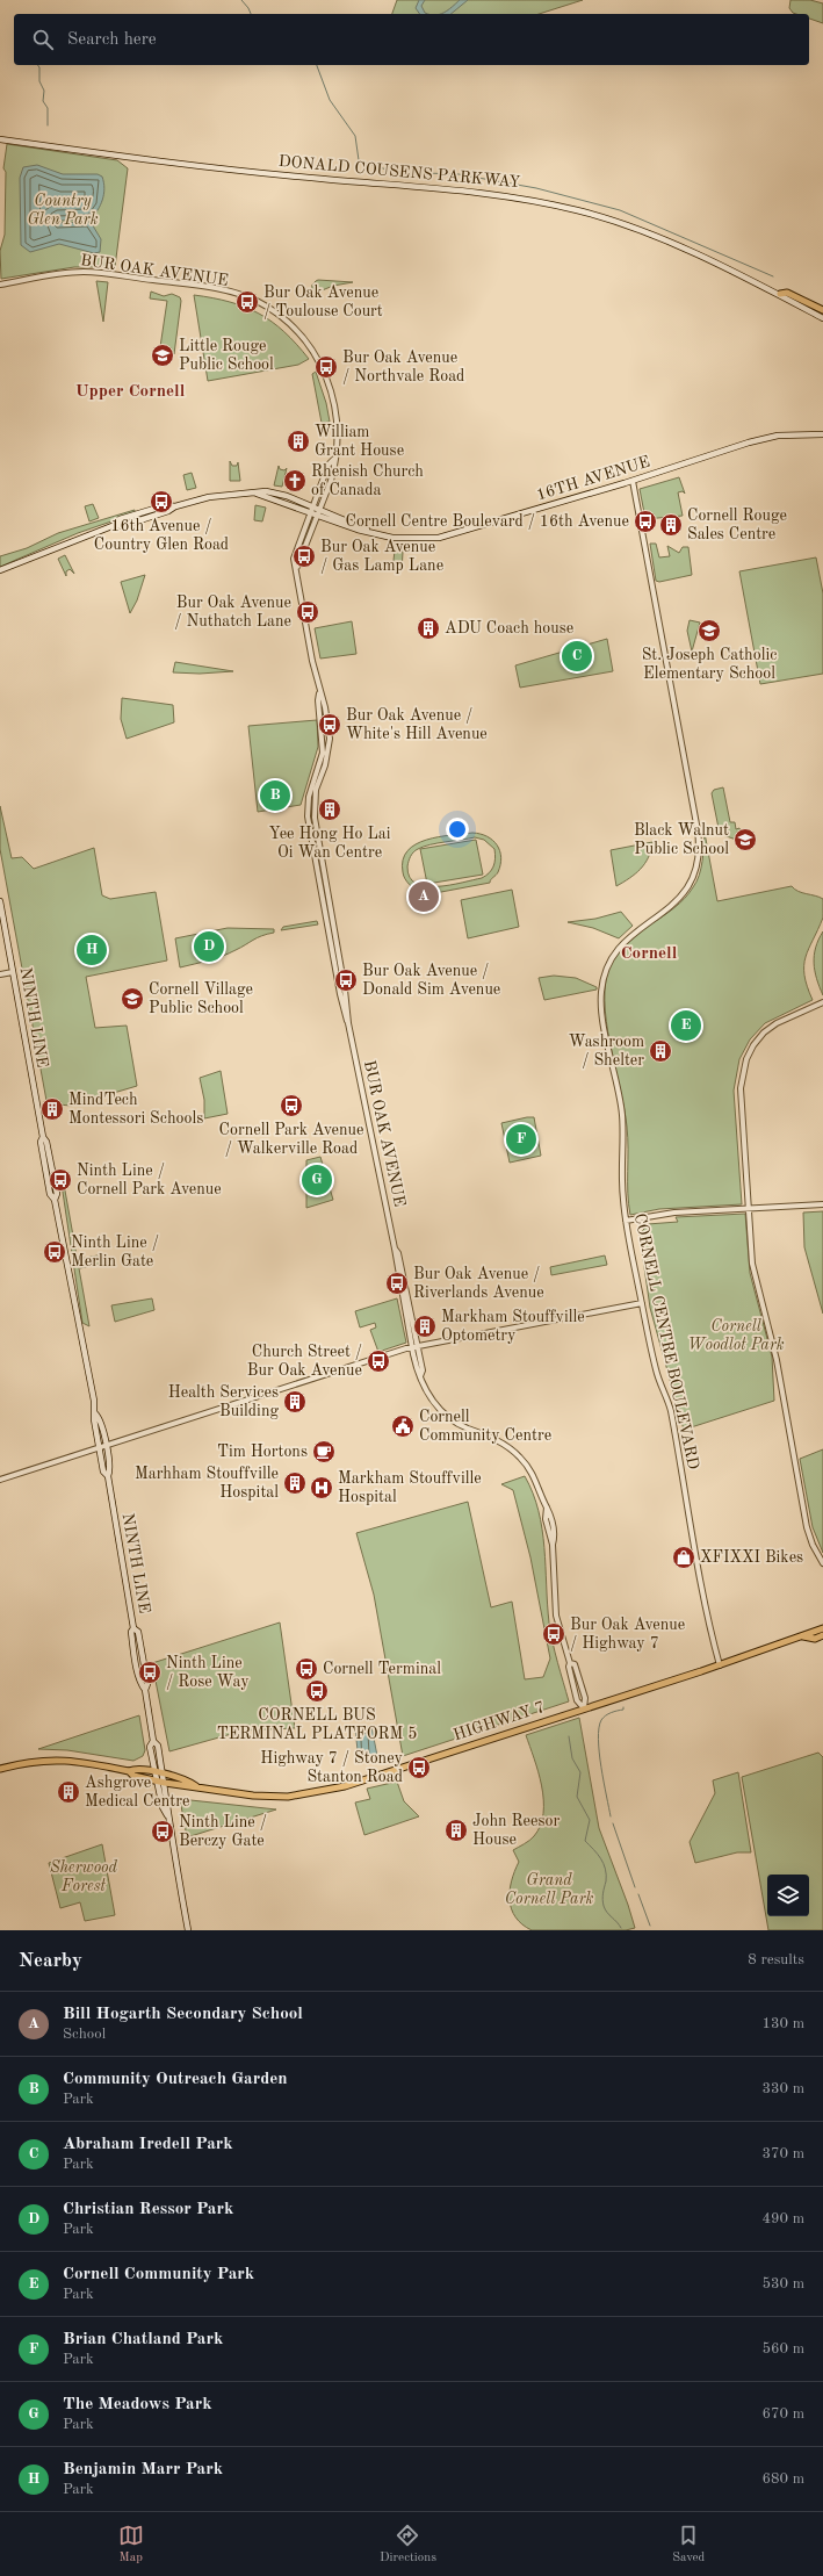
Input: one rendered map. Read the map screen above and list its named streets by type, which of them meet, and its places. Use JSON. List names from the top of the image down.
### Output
{
  "streets": {
    "main road": [
      "DONALD COUSENS PARKWAY",
      "16TH AVENUE",
      "NINTH LINE",
      "HIGHWAY 7"
    ],
    "street": ["BUR OAK AVENUE", "CORNELL CENTRE BOULEVARD"]
  },
  "crossings": [
    ["BUR OAK AVENUE", "16TH AVENUE"],
    ["BUR OAK AVENUE", "HIGHWAY 7"],
    ["16TH AVENUE", "CORNELL CENTRE BOULEVARD"],
    ["NINTH LINE", "HIGHWAY 7"],
    ["CORNELL CENTRE BOULEVARD", "HIGHWAY 7"]
  ],
  "districts": ["Upper Cornell", "Cornell"],
  "parks": [
    "Country Glen Park",
    "Cornell Woodlot Park",
    "Sherwood Forest",
    "Grand Cornell Park"
  ],
  "places": {
    "bus stop": [
      "Bur Oak Avenue / Toulouse Court",
      "Bur Oak Avenue / Northvale Road",
      "16th Avenue / Country Glen Road",
      "Cornell Centre Boulevard / 16th Avenue",
      "Bur Oak Avenue / Gas Lamp Lane",
      "Bur Oak Avenue / Nuthatch Lane",
      "Bur Oak Avenue / White's Hill Avenue",
      "Bur Oak Avenue / Donald Sim Avenue",
      "Cornell Park Avenue / Walkerville Road",
      "Ninth Line / Cornell Park Avenue",
      "Ninth Line / Merlin Gate",
      "Bur Oak Avenue / Riverlands Avenue",
      "Church Street / Bur Oak Avenue",
      "Bur Oak Avenue / Highway 7",
      "Cornell Terminal",
      "Ninth Line / Rose Way",
      "CORNELL BUS TERMINAL PLATFORM 5",
      "Highway 7 / Stoney Stanton Road",
      "Ninth Line / Berczy Gate"
    ],
    "school or university": [
      "Little Rouge Public School",
      "St. Joseph Catholic Elementary School",
      "Black Walnut Public School",
      "Cornell Village Public School"
    ],
    "building": [
      "William Grant House",
      "Cornell Rouge Sales Centre",
      "ADU Coach house",
      "Yee Hong Ho Lai Oi Wan Centre",
      "Washroom / Shelter",
      "MindTech Montessori Schools",
      "Markham Stouffville Optometry",
      "Health Services Building",
      "Marhham Stouffville Hospital",
      "Ashgrove Medical Centre",
      "John Reesor House"
    ],
    "church": ["Rhenish Church of Canada"],
    "public building": ["Cornell Community Centre"],
    "cafe": ["Tim Hortons"],
    "hospital": ["Markham Stouffville Hospital"],
    "shop": ["XFIXXI Bikes"]
  },
  "page": {
    "search": "Search here",
    "pins": [
      "C",
      "B",
      "A",
      "D",
      "H",
      "E",
      "F",
      "G"
    ],
    "heading": ["Nearby", "8 results"],
    "list": [
      {
        "mark": "A",
        "name": "Bill Hogarth Secondary School",
        "note": "School",
        "value": "130 m"
      },
      {
        "mark": "B",
        "name": "Community Outreach Garden",
        "note": "Park",
        "value": "330 m"
      },
      {
        "mark": "C",
        "name": "Abraham Iredell Park",
        "note": "Park",
        "value": "370 m"
      },
      {
        "mark": "D",
        "name": "Christian Ressor Park",
        "note": "Park",
        "value": "490 m"
      },
      {
        "mark": "E",
        "name": "Cornell Community Park",
        "note": "Park",
        "value": "530 m"
      },
      {
        "mark": "F",
        "name": "Brian Chatland Park",
        "note": "Park",
        "value": "560 m"
      },
      {
        "mark": "G",
        "name": "The Meadows Park",
        "note": "Park",
        "value": "670 m"
      },
      {
        "mark": "H",
        "name": "Benjamin Marr Park",
        "note": "Park",
        "value": "680 m"
      }
    ],
    "nav": ["Map", "Directions", "Saved"]
  }
}
